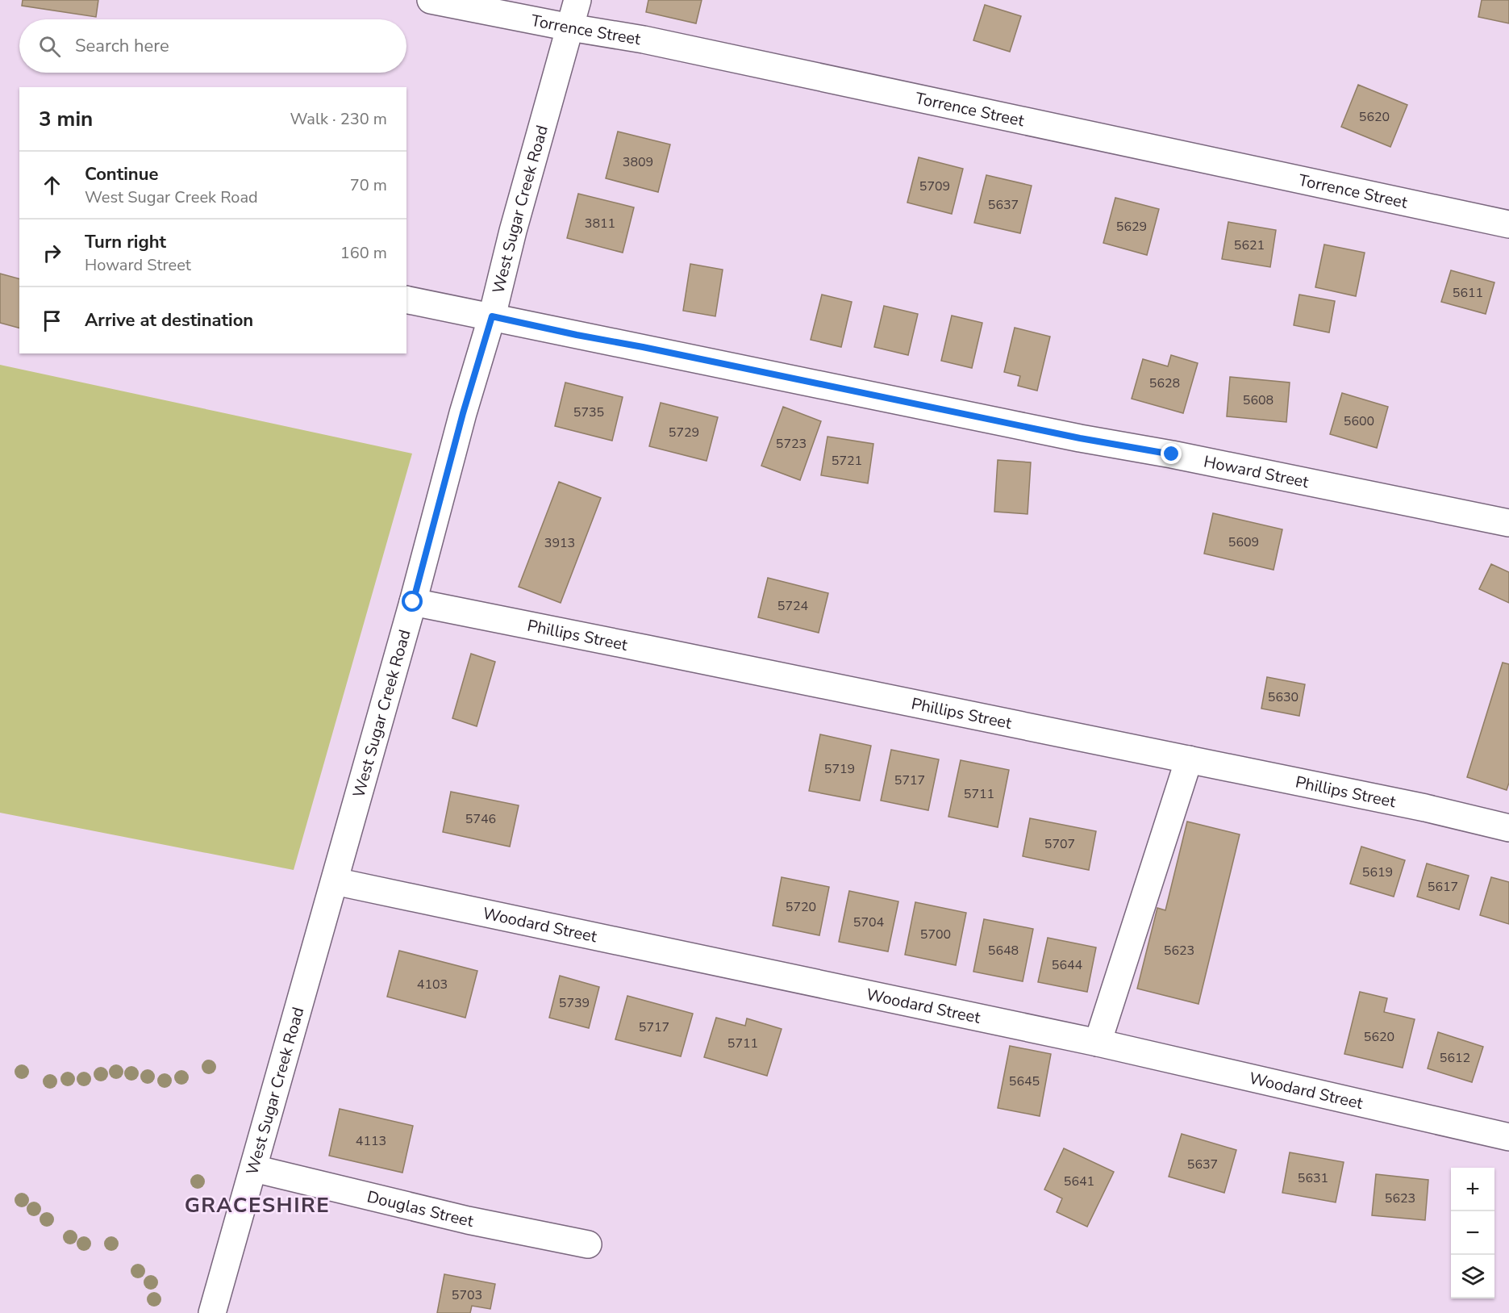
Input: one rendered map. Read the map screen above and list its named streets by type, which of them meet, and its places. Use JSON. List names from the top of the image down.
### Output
{
  "streets": {
    "street": [
      "Torrence Street",
      "West Sugar Creek Road",
      "Howard Street",
      "Phillips Street",
      "Woodard Street",
      "Douglas Street"
    ]
  },
  "crossings": [
    ["Torrence Street", "West Sugar Creek Road"],
    ["West Sugar Creek Road", "Howard Street"],
    ["West Sugar Creek Road", "Phillips Street"],
    ["West Sugar Creek Road", "Woodard Street"],
    ["West Sugar Creek Road", "Douglas Street"]
  ],
  "districts": ["GRACESHIRE"],
  "house_numbers": [
    "5620",
    "3809",
    "5709",
    "5637",
    "3811",
    "5629",
    "5621",
    "5611",
    "5628",
    "5608",
    "5735",
    "5600",
    "5729",
    "5723",
    "5721",
    "5609",
    "3913",
    "5724",
    "5630",
    "5719",
    "5717",
    "5711",
    "5746",
    "5707",
    "5619",
    "5617",
    "5720",
    "5704",
    "5700",
    "5648",
    "5623",
    "5644",
    "4103",
    "5739",
    "5717",
    "5620",
    "5711",
    "5612",
    "5645",
    "4113",
    "5637",
    "5631",
    "5641",
    "5623",
    "5703"
  ],
  "page": {
    "search": "Search here",
    "heading": ["3 min", "Walk · 230 m"],
    "list": [
      ["Continue", "West Sugar Creek Road", "70 m"],
      ["Turn right", "Howard Street", "160 m"],
      "Arrive at destination"
    ],
    "map_buttons": ["+", "−"]
  }
}
